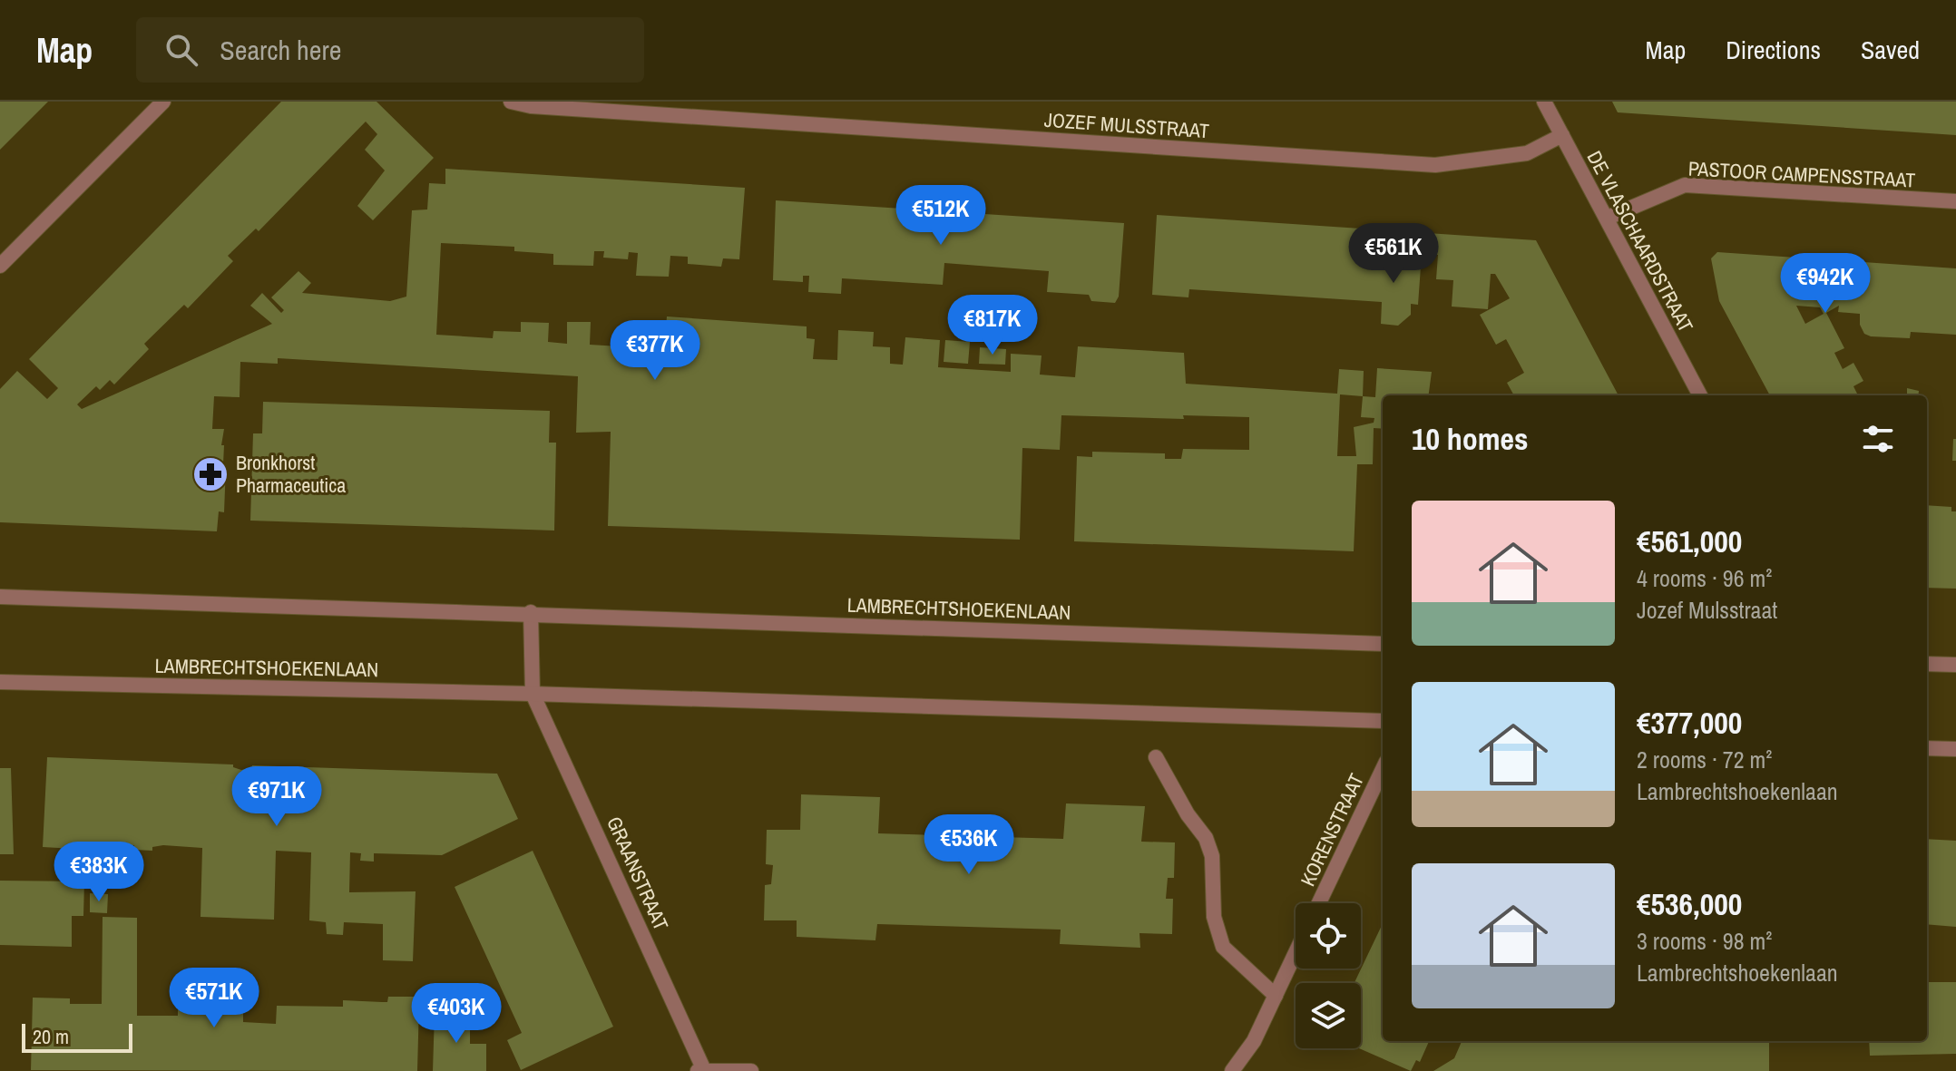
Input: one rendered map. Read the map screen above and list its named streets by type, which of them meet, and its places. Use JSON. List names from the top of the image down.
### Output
{
  "streets": {
    "street": [
      "JOZEF MULSSTRAAT",
      "PASTOOR CAMPENSSTRAAT",
      "DE VLASCHAARDSTRAAT",
      "LAMBRECHTSHOEKENLAAN",
      "KORENSTRAAT",
      "GRAANSTRAAT"
    ]
  },
  "crossings": [
    ["JOZEF MULSSTRAAT", "DE VLASCHAARDSTRAAT"],
    ["PASTOOR CAMPENSSTRAAT", "DE VLASCHAARDSTRAAT"],
    ["LAMBRECHTSHOEKENLAAN", "GRAANSTRAAT"]
  ],
  "places": {
    "pharmacy": ["Bronkhorst Pharmaceutica"]
  },
  "scale_bar": "20 m",
  "page": {
    "header": "Map",
    "search": "Search here",
    "nav": ["Map", "Directions", "Saved"],
    "price": [
      "€512K",
      "€561K",
      "€942K",
      "€817K",
      "€377K",
      "€971K",
      "€536K",
      "€383K",
      "€571K",
      "€403K"
    ],
    "heading": "10 homes",
    "list": [
      {
        "name": "€561,000",
        "note": "4 rooms · 96 m² · Jozef Mulsstraat"
      },
      {
        "name": "€377,000",
        "note": "2 rooms · 72 m² · Lambrechtshoekenlaan"
      },
      {
        "name": "€536,000",
        "note": "3 rooms · 98 m² · Lambrechtshoekenlaan"
      }
    ],
    "scale": "20 m"
  }
}
